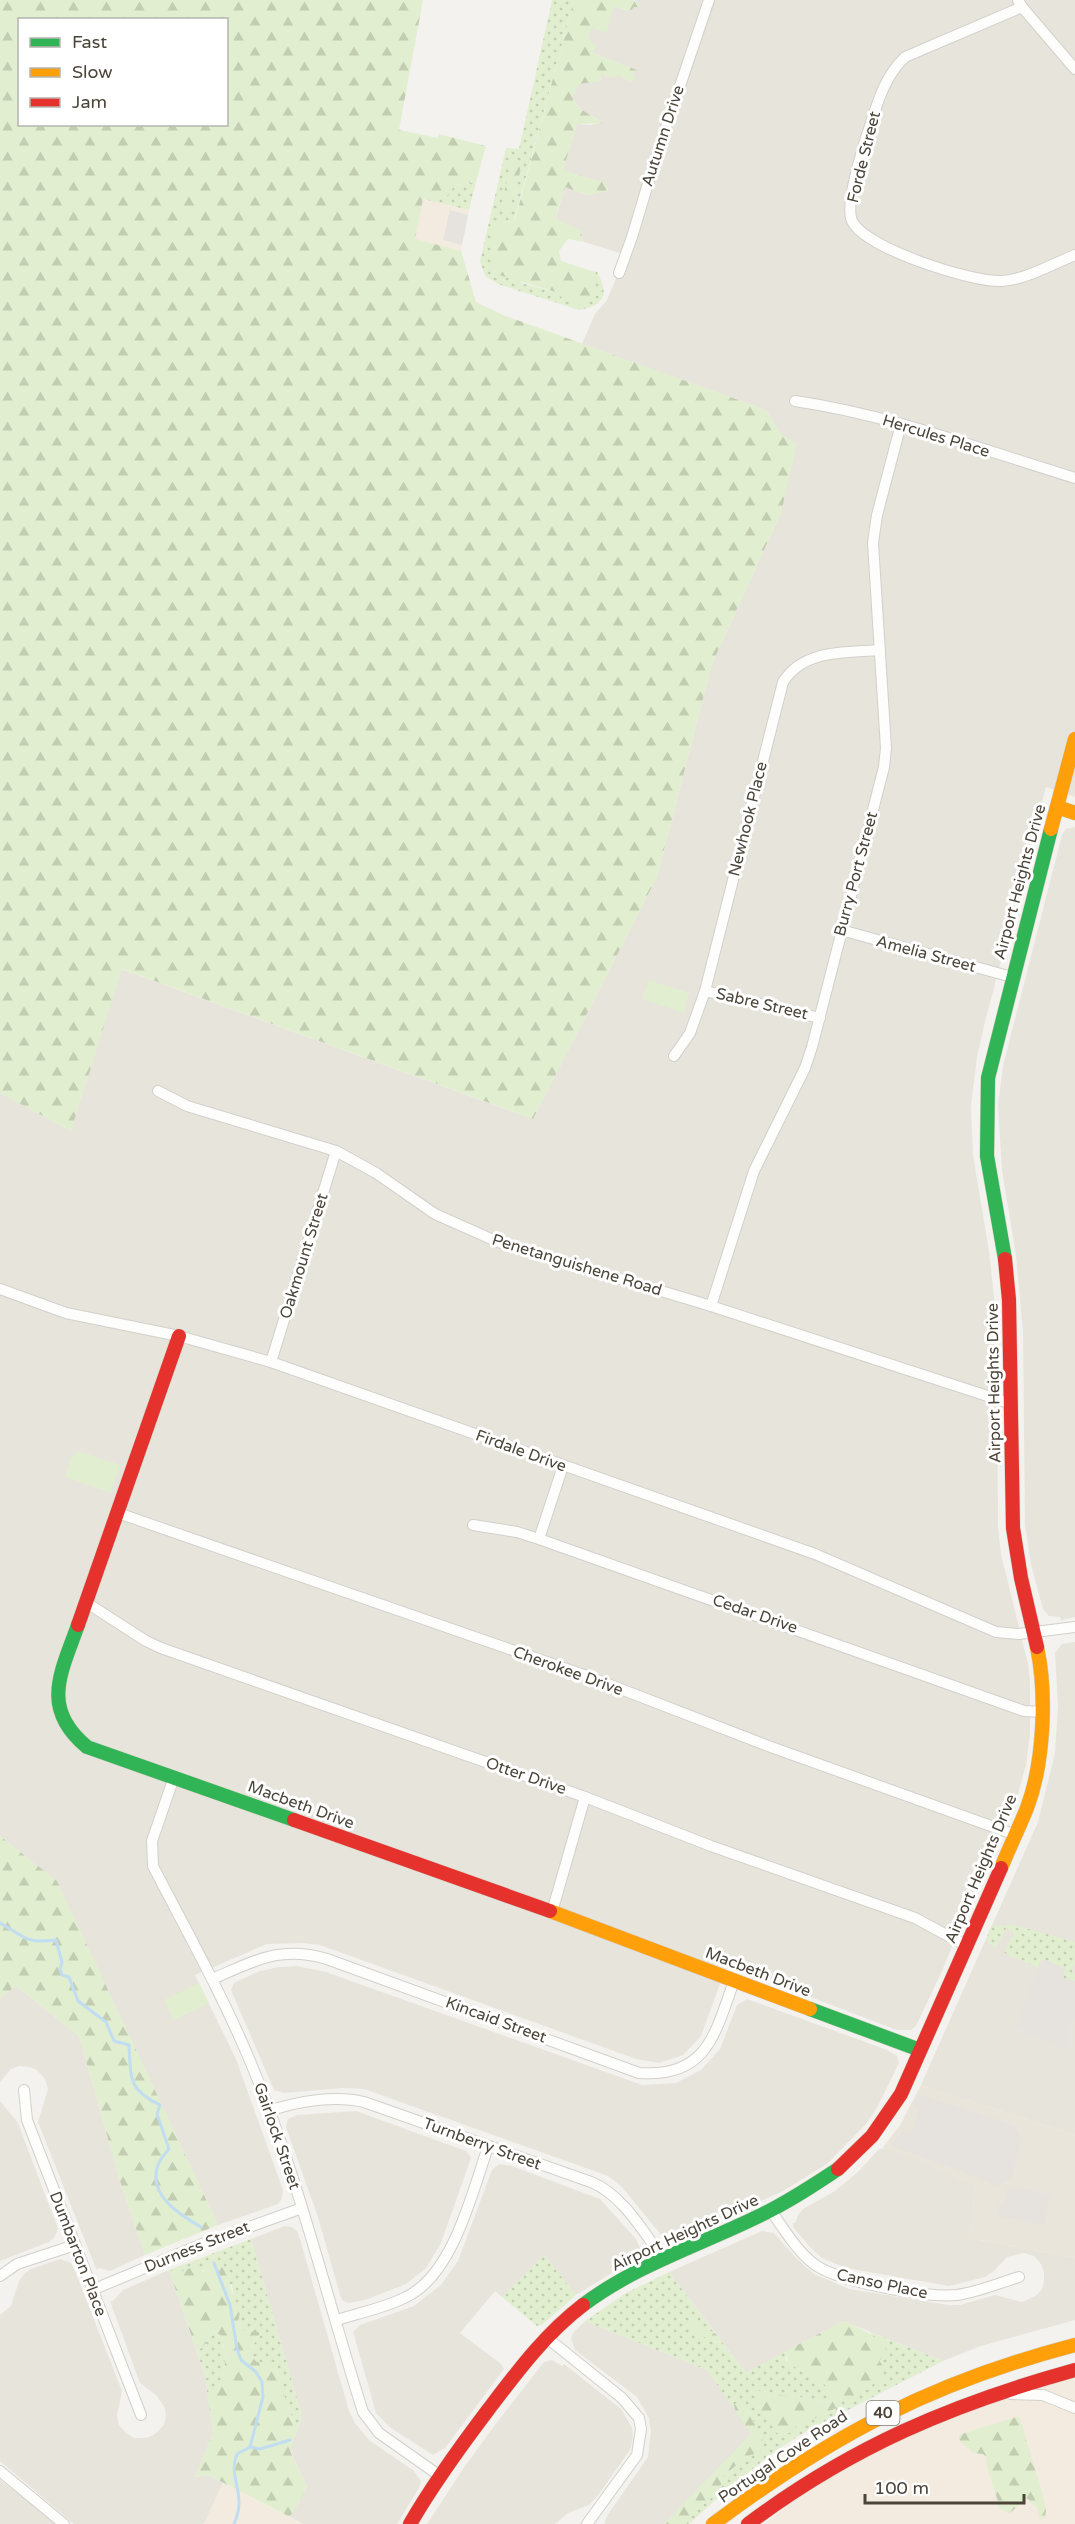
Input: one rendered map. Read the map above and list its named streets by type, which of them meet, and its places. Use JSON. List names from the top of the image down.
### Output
{
  "streets": {
    "street": [
      "Autumn Drive",
      "Forde Street",
      "Hercules Place",
      "Newhook Place",
      "Burry Port Street",
      "Airport Heights Drive",
      "Amelia Street",
      "Sabre Street",
      "Oakmount Street",
      "Penetanguishene Road",
      "Firdale Drive",
      "Cedar Drive",
      "Cherokee Drive",
      "Otter Drive",
      "Macbeth Drive",
      "Kincaid Street",
      "Gairlock Street",
      "Turnberry Street",
      "Durness Street",
      "Dumbarton Place",
      "Canso Place",
      "40",
      "Portugal Cove Road"
    ]
  },
  "crossings": [
    ["Hercules Place", "Burry Port Street"],
    ["Newhook Place", "Burry Port Street"],
    ["Newhook Place", "Sabre Street"],
    ["Burry Port Street", "Amelia Street"],
    ["Burry Port Street", "Sabre Street"],
    ["Burry Port Street", "Penetanguishene Road"],
    ["Airport Heights Drive", "Amelia Street"],
    ["Airport Heights Drive", "Penetanguishene Road"],
    ["Airport Heights Drive", "Firdale Drive"],
    ["Airport Heights Drive", "Cedar Drive"],
    ["Airport Heights Drive", "Cherokee Drive"],
    ["Airport Heights Drive", "Otter Drive"],
    ["Airport Heights Drive", "Macbeth Drive"],
    ["Airport Heights Drive", "Gairlock Street"],
    ["Airport Heights Drive", "Turnberry Street"],
    ["Airport Heights Drive", "Canso Place"],
    ["Oakmount Street", "Penetanguishene Road"],
    ["Oakmount Street", "Firdale Drive"],
    ["Firdale Drive", "Macbeth Drive"],
    ["Cherokee Drive", "Macbeth Drive"],
    ["Otter Drive", "Macbeth Drive"],
    ["Macbeth Drive", "Kincaid Street"],
    ["Macbeth Drive", "Gairlock Street"],
    ["Kincaid Street", "Gairlock Street"],
    ["Gairlock Street", "Turnberry Street"],
    ["Gairlock Street", "Durness Street"],
    ["Durness Street", "Dumbarton Place"]
  ],
  "legend": ["Fast", "Slow", "Jam"],
  "scale_bar": "100 m"
}
